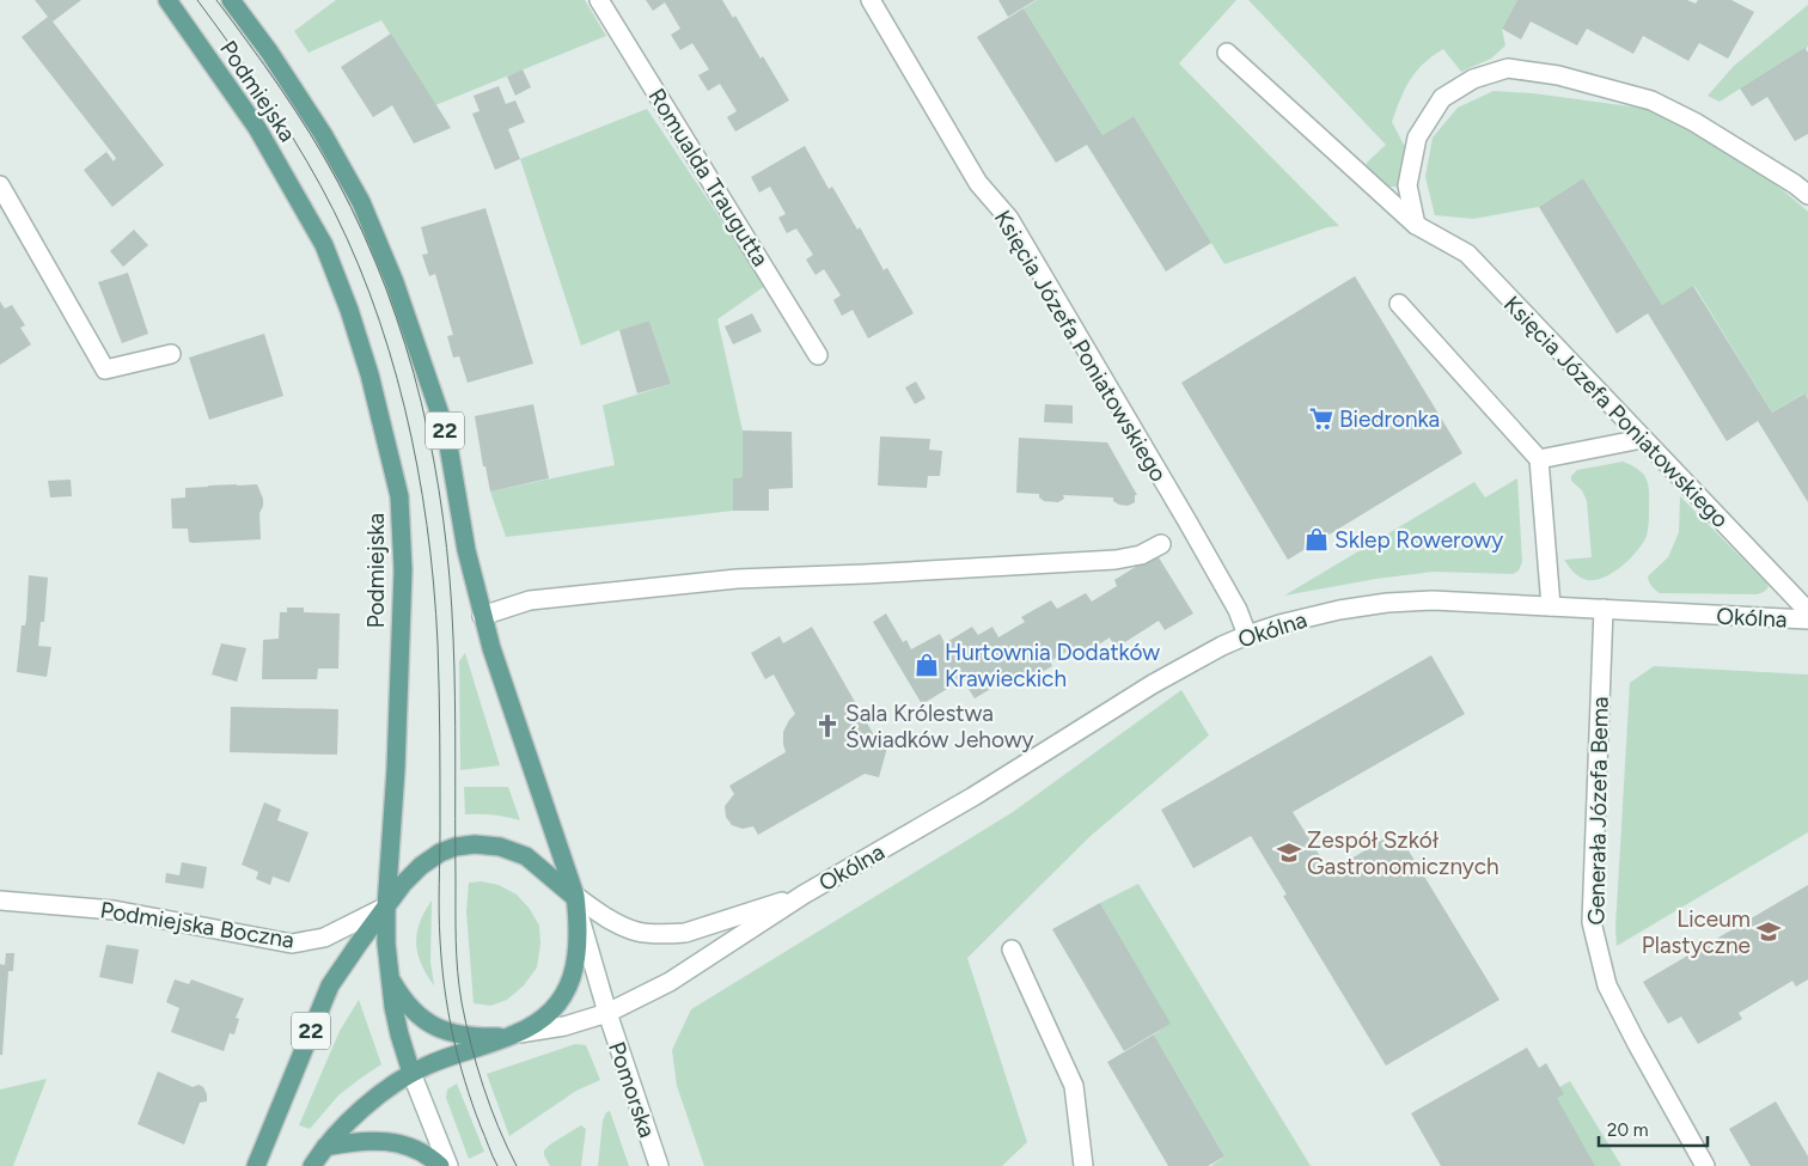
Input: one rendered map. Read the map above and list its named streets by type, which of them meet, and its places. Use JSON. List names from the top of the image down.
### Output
{
  "streets": {
    "main road": ["Podmiejska", "22"],
    "street": [
      "Romualda Traugutta",
      "Księcia Józefa Poniatowskiego",
      "Okólna",
      "Generała Józefa Bema",
      "Podmiejska Boczna",
      "Pomorska"
    ]
  },
  "crossings": [
    ["Podmiejska", "22"],
    ["Podmiejska", "Okólna"],
    ["Podmiejska", "Podmiejska Boczna"],
    ["Podmiejska", "Pomorska"],
    ["Księcia Józefa Poniatowskiego", "Okólna"],
    ["22", "Okólna"],
    ["22", "Podmiejska Boczna"],
    ["22", "Pomorska"],
    ["Okólna", "Generała Józefa Bema"],
    ["Okólna", "Podmiejska Boczna"],
    ["Okólna", "Pomorska"],
    ["Podmiejska Boczna", "Pomorska"]
  ],
  "places": {
    "supermarket": ["Biedronka"],
    "shop": ["Sklep Rowerowy", "Hurtownia Dodatków Krawieckich"],
    "church": ["Sala Królestwa Świadków Jehowy"],
    "school or university": ["Zespół Szkół Gastronomicznych", "Liceum Plastyczne"]
  },
  "scale_bar": "20 m"
}
